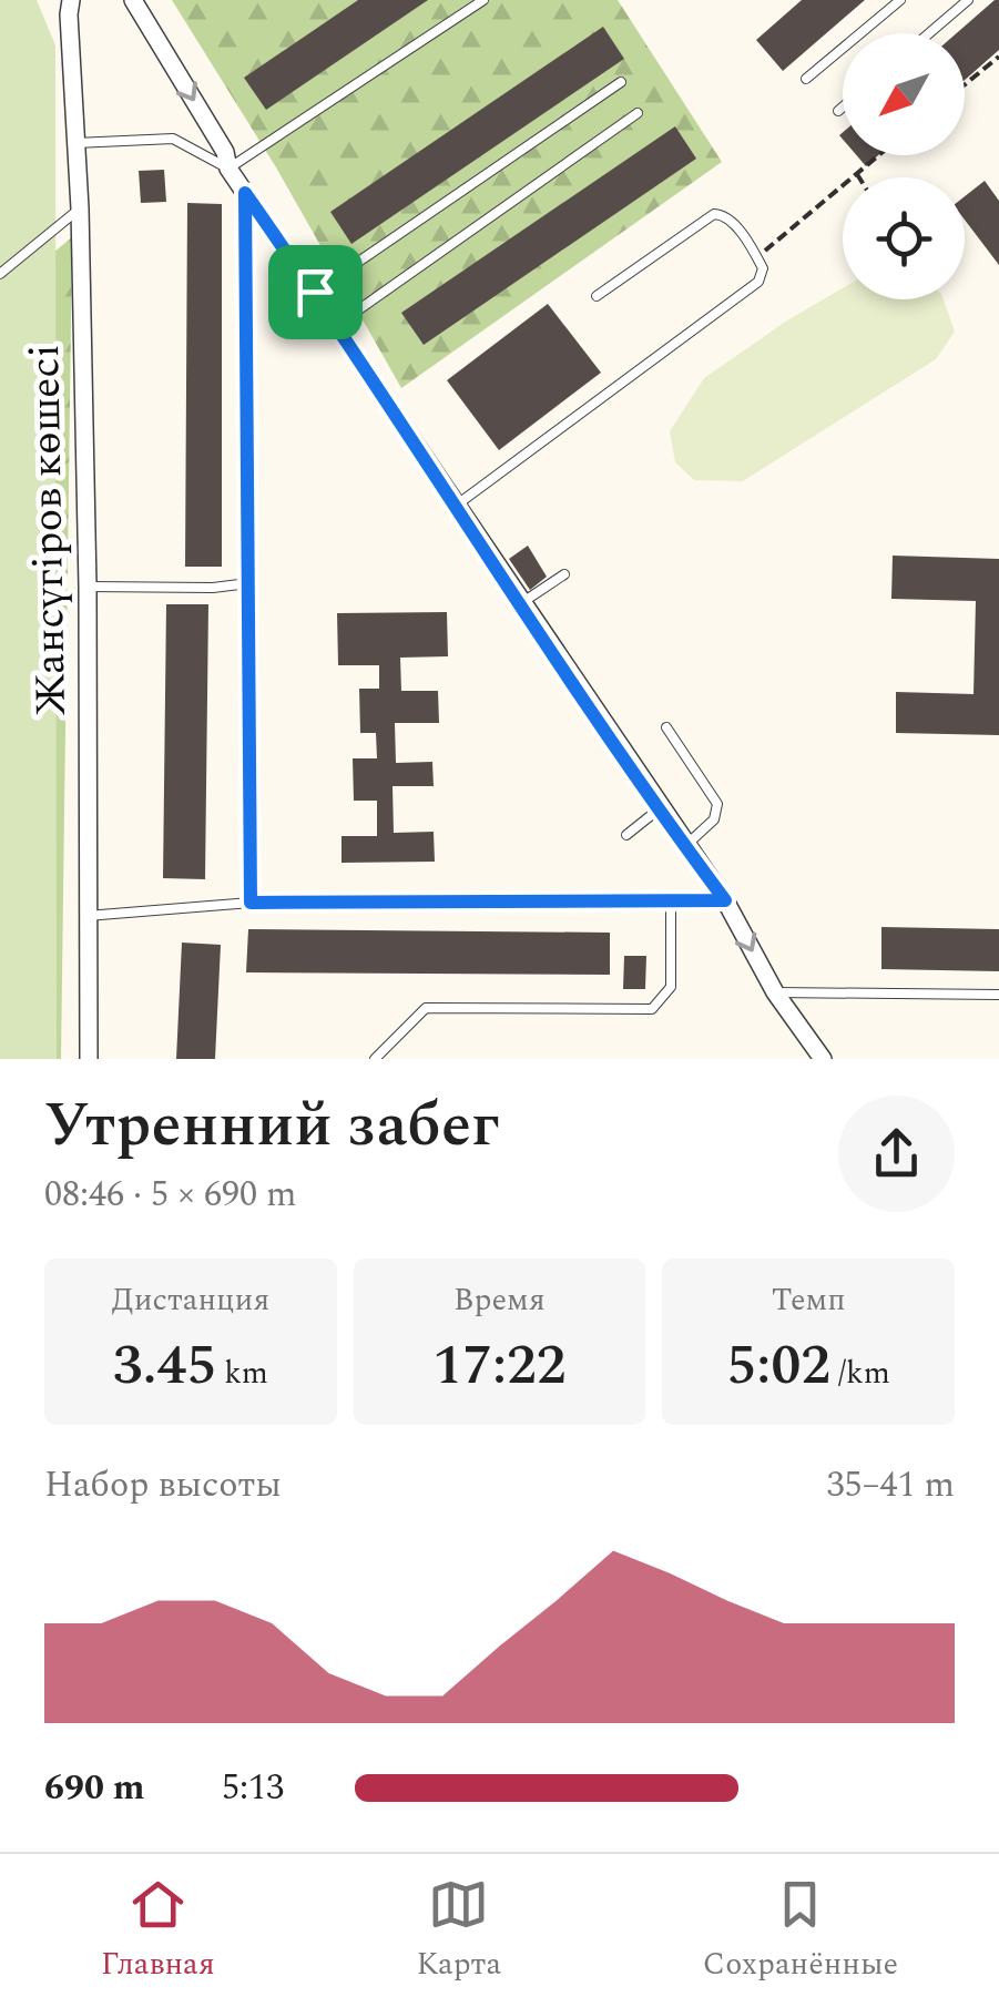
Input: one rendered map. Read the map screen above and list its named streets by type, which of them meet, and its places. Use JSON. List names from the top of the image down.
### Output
{
  "streets": {
    "street": ["Жансүгіров көшесі"]
  },
  "north": "bottom left",
  "page": {
    "heading": ["Утренний забег", "08:46 · 5 × 690 m"],
    "stats": [
      ["Дистанция", "3.45 km"],
      ["Время", "17:22"],
      ["Темп", "5:02 /km"]
    ],
    "chart": ["Набор высоты", "35–41 m"],
    "list": [
      {
        "name": "690 m",
        "note": "5:13"
      }
    ],
    "tabs": ["Главная", "Карта", "Сохранённые"]
  }
}
